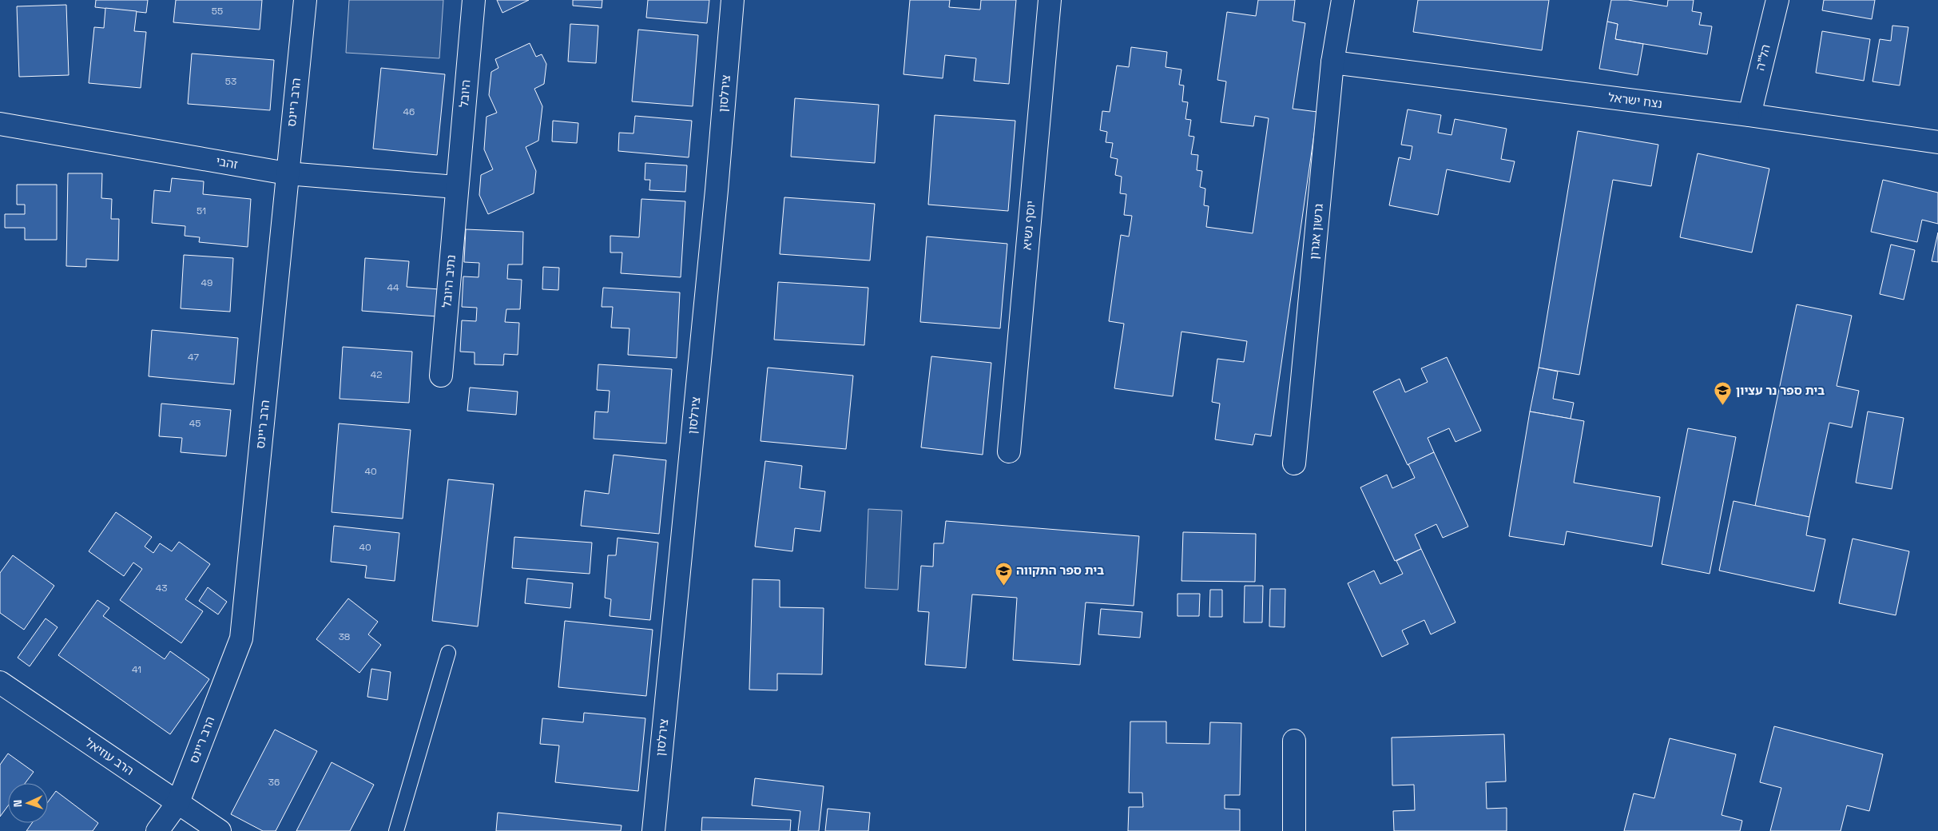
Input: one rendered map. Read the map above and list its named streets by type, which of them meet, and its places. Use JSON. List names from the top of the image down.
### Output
{
  "streets": {
    "street": [
      "הל\"ה",
      "היובל",
      "צירלסון",
      "נצח ישראל",
      "הרב ריינס",
      "זהבי",
      "יוסף נשיא",
      "גרשון אגרון",
      "נתיב היובל",
      "הרב עוזיאל"
    ]
  },
  "crossings": [
    ["הל\"ה", "נצח ישראל"],
    ["היובל", "זהבי"],
    ["היובל", "נתיב היובל"],
    ["נצח ישראל", "גרשון אגרון"],
    ["הרב ריינס", "זהבי"],
    ["הרב ריינס", "הרב עוזיאל"],
    ["זהבי", "נתיב היובל"]
  ],
  "places": {
    "school or university": ["בית ספר נר עציון", "בית ספר התקווה"]
  },
  "house_numbers": [
    "55",
    "53",
    "46",
    "51",
    "49",
    "44",
    "47",
    "42",
    "45",
    "40",
    "40",
    "43",
    "38",
    "41",
    "36"
  ],
  "north": "left"
}
